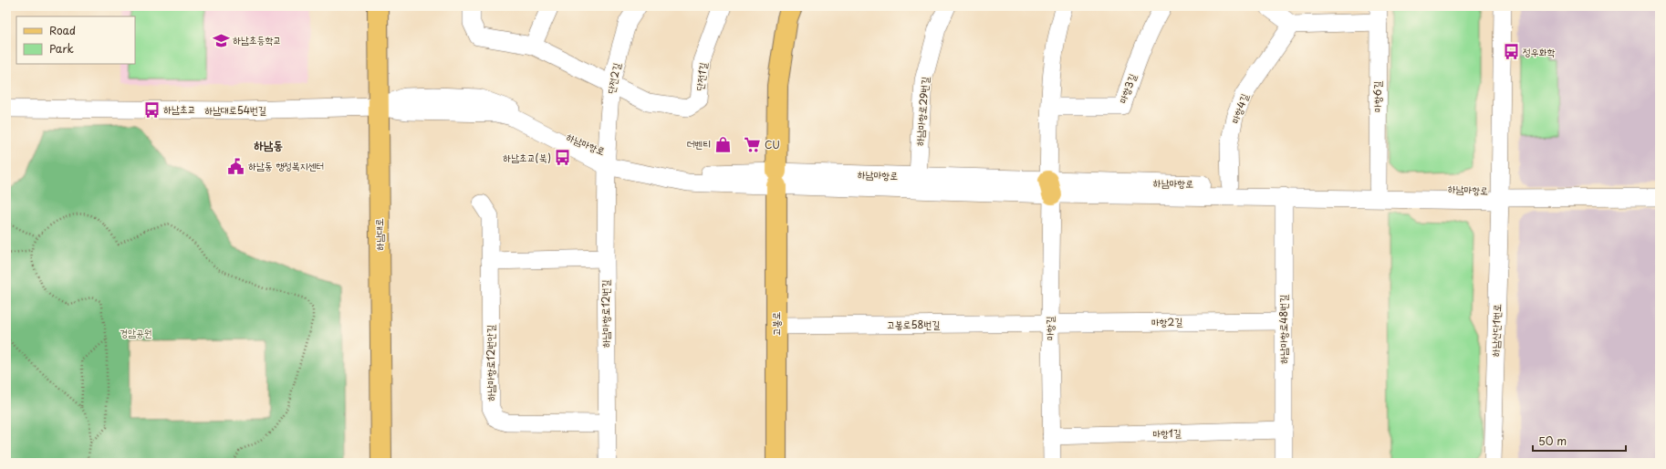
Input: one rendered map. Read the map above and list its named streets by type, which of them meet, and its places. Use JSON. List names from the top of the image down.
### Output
{
  "streets": {
    "main road": ["하남대로", "고봉로"],
    "street": [
      "단전1길",
      "단전2길",
      "마항3길",
      "마항6길",
      "마항4길",
      "하남대로54번길",
      "하남마항로29번길",
      "하남마항로",
      "하남마항로12번길",
      "마항2길",
      "고봉로58번길",
      "마항길",
      "하남마항로48번길",
      "하남산단1번로",
      "하남마항로12번안길",
      "마항1길"
    ]
  },
  "crossings": [
    ["단전1길", "단전2길"],
    ["단전2길", "하남마항로"],
    ["단전2길", "하남마항로12번길"],
    ["마항3길", "마항길"],
    ["마항6길", "하남마항로"],
    ["마항4길", "하남마항로"],
    ["하남대로54번길", "하남마항로"],
    ["하남대로54번길", "하남대로"],
    ["하남마항로29번길", "하남마항로"],
    ["하남마항로", "하남대로"],
    ["하남마항로", "하남마항로12번길"],
    ["하남마항로", "고봉로"],
    ["하남마항로", "마항길"],
    ["하남마항로", "하남마항로48번길"],
    ["하남마항로", "하남산단1번로"],
    ["하남마항로12번길", "하남마항로12번안길"],
    ["마항2길", "고봉로58번길"],
    ["마항2길", "마항길"],
    ["마항2길", "하남마항로48번길"],
    ["고봉로", "고봉로58번길"],
    ["고봉로58번길", "마항길"],
    ["마항길", "마항1길"],
    ["하남마항로48번길", "마항1길"]
  ],
  "districts": ["하남동"],
  "parks": ["경암공원"],
  "places": {
    "school or university": ["하남초등학교"],
    "bus stop": ["정우화학", "하남초교", "하남초교(북)"],
    "shop": ["더벤티"],
    "supermarket": ["CU"],
    "public building": ["하남동 행정복지센터"]
  },
  "legend": ["Road", "Park"],
  "scale_bar": "50 m"
}
